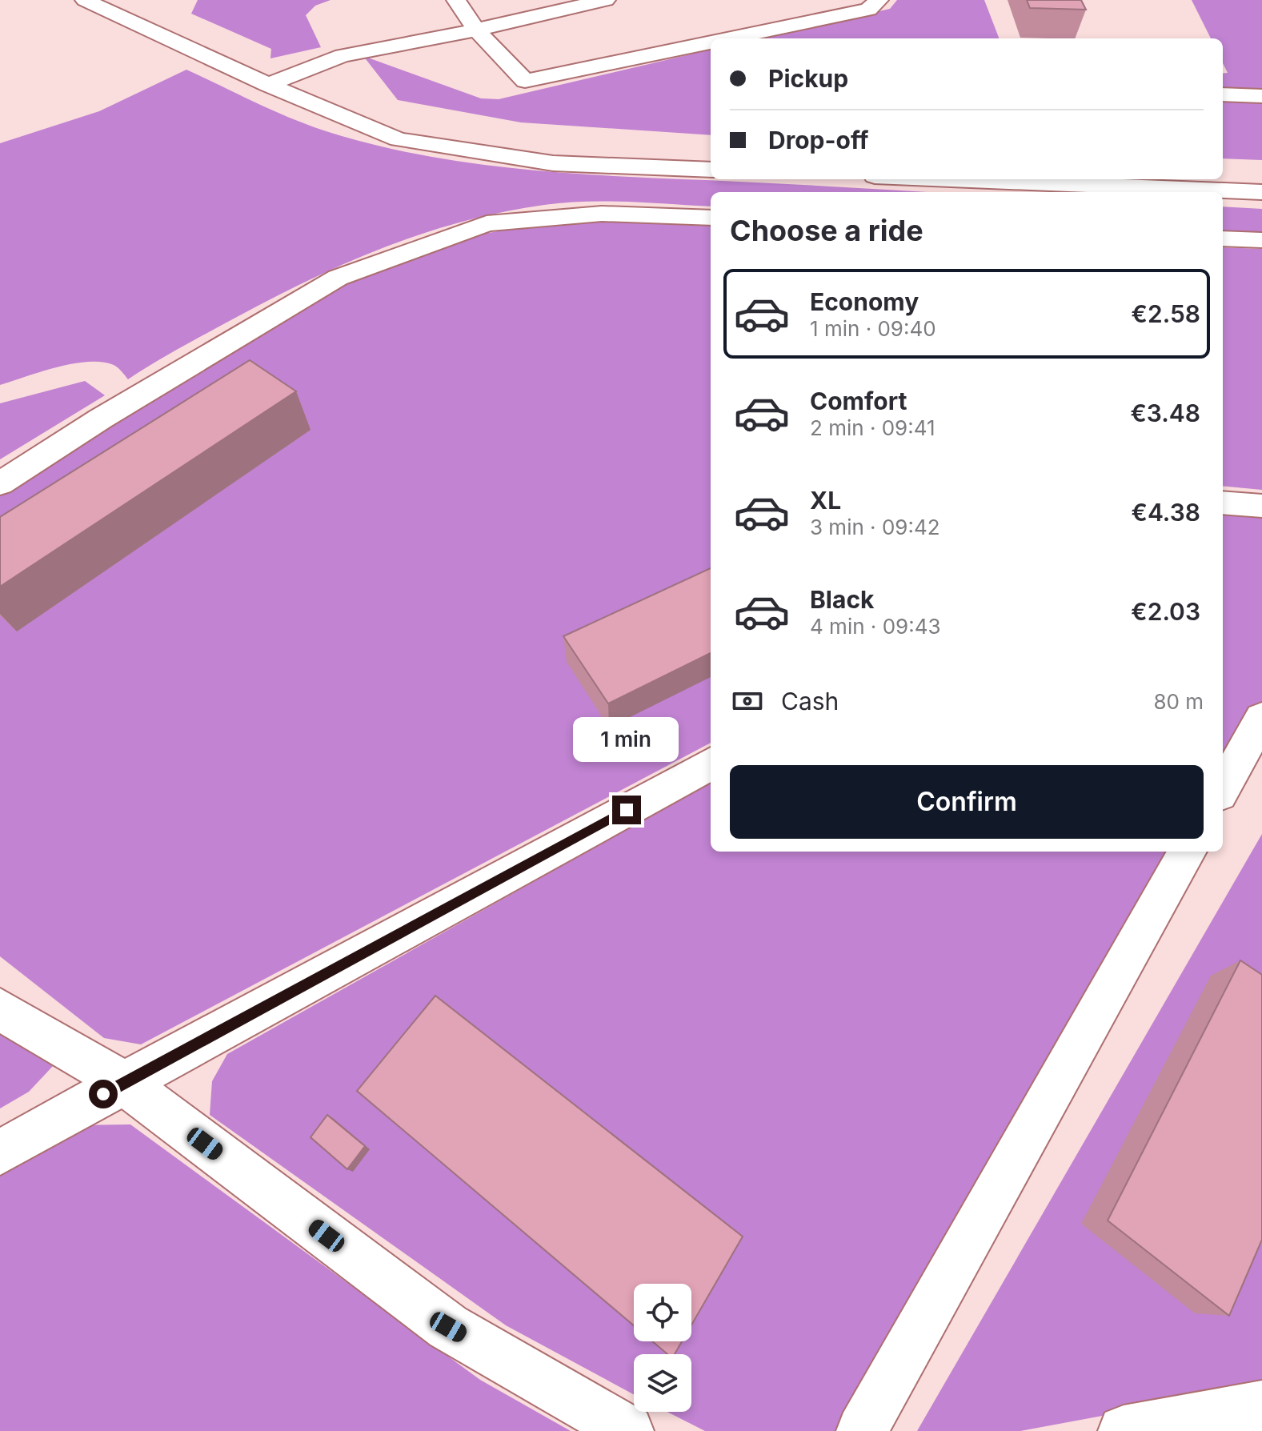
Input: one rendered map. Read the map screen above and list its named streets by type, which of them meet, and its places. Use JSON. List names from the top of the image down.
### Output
{
  "page": {
    "banner": ["Pickup", "Drop-off"],
    "heading": "Choose a ride",
    "list": [
      {
        "name": "Economy",
        "note": "1 min · 09:40",
        "value": "€2.58"
      },
      {
        "name": "Comfort",
        "note": "2 min · 09:41",
        "value": "€3.48"
      },
      {
        "name": "XL",
        "note": "3 min · 09:42",
        "value": "€4.38"
      },
      {
        "name": "Black",
        "note": "4 min · 09:43",
        "value": "€2.03"
      }
    ],
    "pay": ["Cash", "80 m"],
    "bubble": "1 min",
    "buttons": "Confirm"
  }
}
